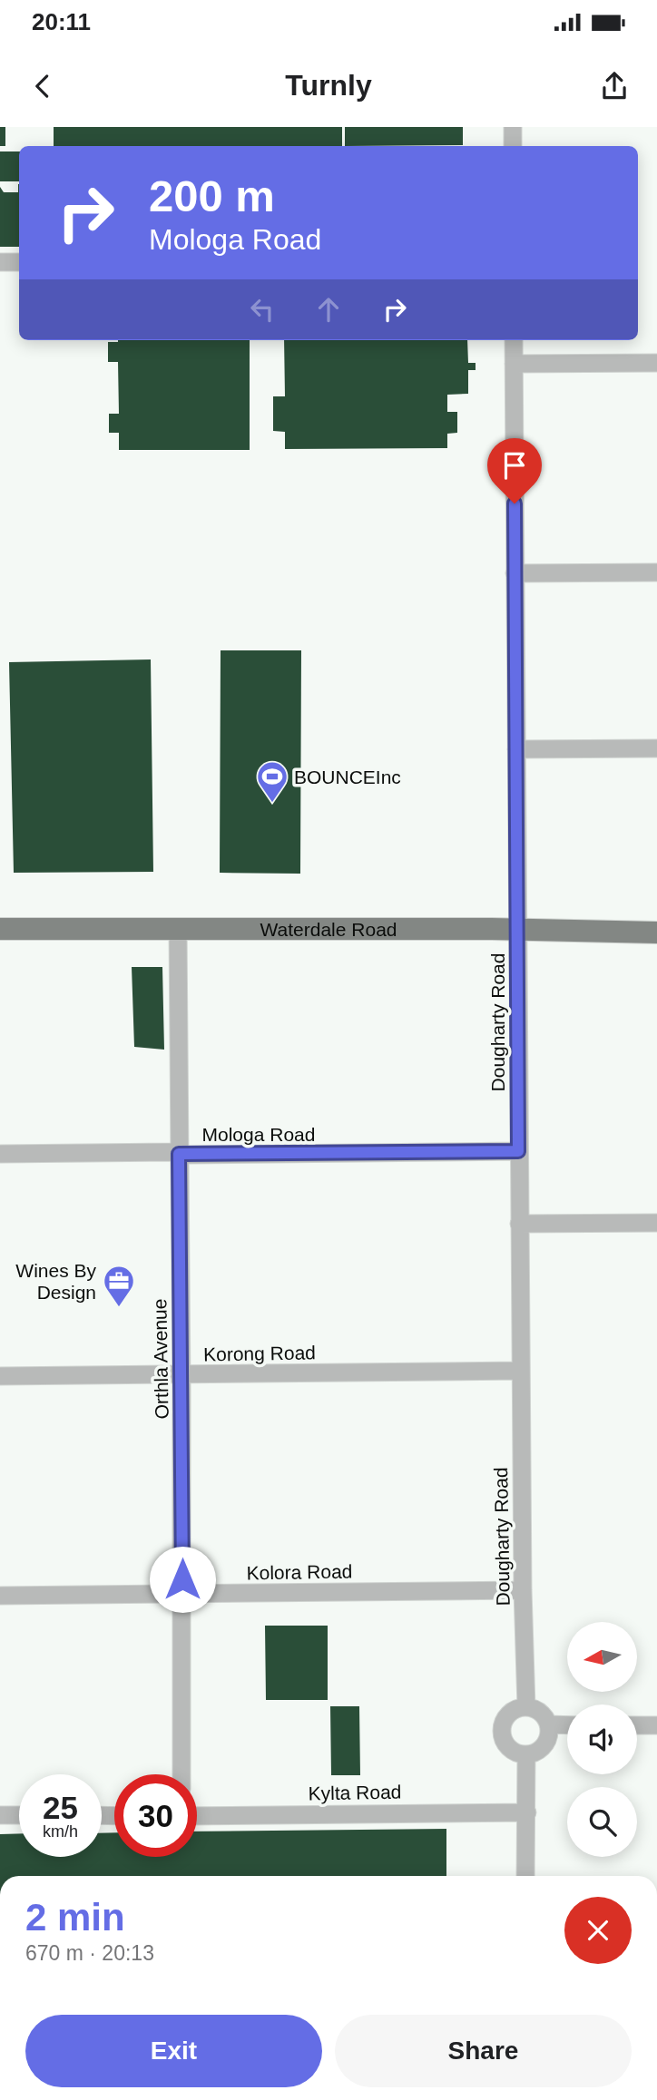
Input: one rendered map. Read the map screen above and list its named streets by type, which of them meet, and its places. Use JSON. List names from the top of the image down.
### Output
{
  "streets": {
    "main road": ["Waterdale Road"],
    "street": [
      "Dougharty Road",
      "Mologa Road",
      "Korong Road",
      "Orthla Avenue",
      "Kolora Road",
      "Kylta Road"
    ]
  },
  "crossings": [
    ["Waterdale Road", "Dougharty Road"],
    ["Waterdale Road", "Orthla Avenue"],
    ["Dougharty Road", "Mologa Road"],
    ["Dougharty Road", "Korong Road"],
    ["Dougharty Road", "Kolora Road"],
    ["Mologa Road", "Orthla Avenue"],
    ["Korong Road", "Orthla Avenue"],
    ["Orthla Avenue", "Kolora Road"]
  ],
  "places": {
    "sports": ["BOUNCEInc"],
    "office": ["Wines By Design"]
  },
  "north": "left",
  "page": {
    "status": "20:11",
    "header": "Turnly",
    "turn": ["200 m", "Mologa Road"],
    "speed": "25 km/h",
    "limit": "30",
    "heading": ["2 min", "670 m · 20:13"],
    "buttons": ["Exit", "Share"]
  }
}
